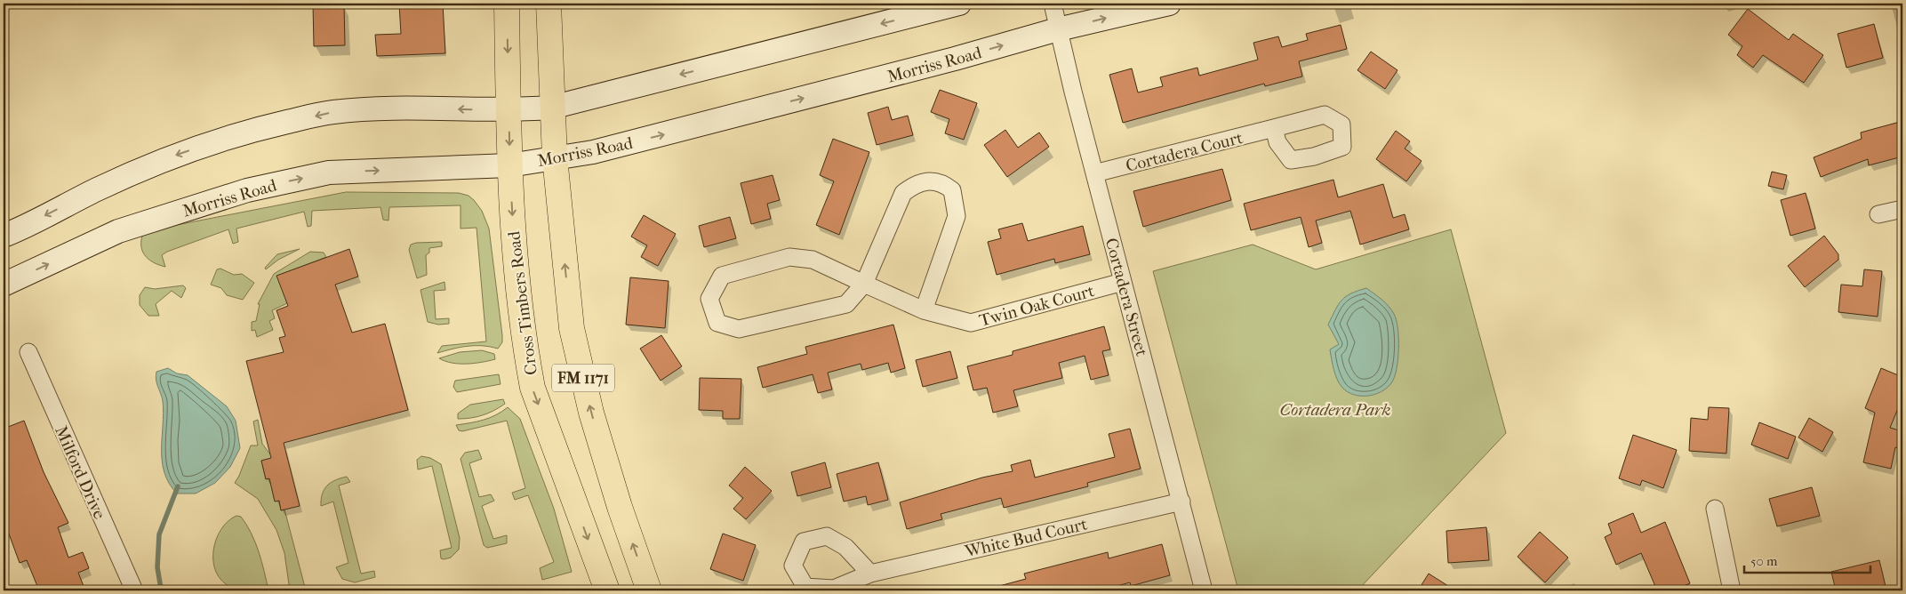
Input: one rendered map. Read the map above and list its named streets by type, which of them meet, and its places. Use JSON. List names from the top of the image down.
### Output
{
  "streets": {
    "main road": ["Morriss Road", "Cross Timbers Road", "FM 1171"],
    "street": [
      "Cortadera Court",
      "Cortadera Street",
      "Twin Oak Court",
      "Milford Drive",
      "White Bud Court"
    ]
  },
  "crossings": [
    ["Morriss Road", "Cortadera Street"],
    ["Morriss Road", "Cross Timbers Road"],
    ["Morriss Road", "FM 1171"],
    ["Cortadera Court", "Cortadera Street"],
    ["Cortadera Street", "Twin Oak Court"],
    ["Cortadera Street", "White Bud Court"]
  ],
  "parks": ["Cortadera Park"],
  "scale_bar": "50 m"
}
